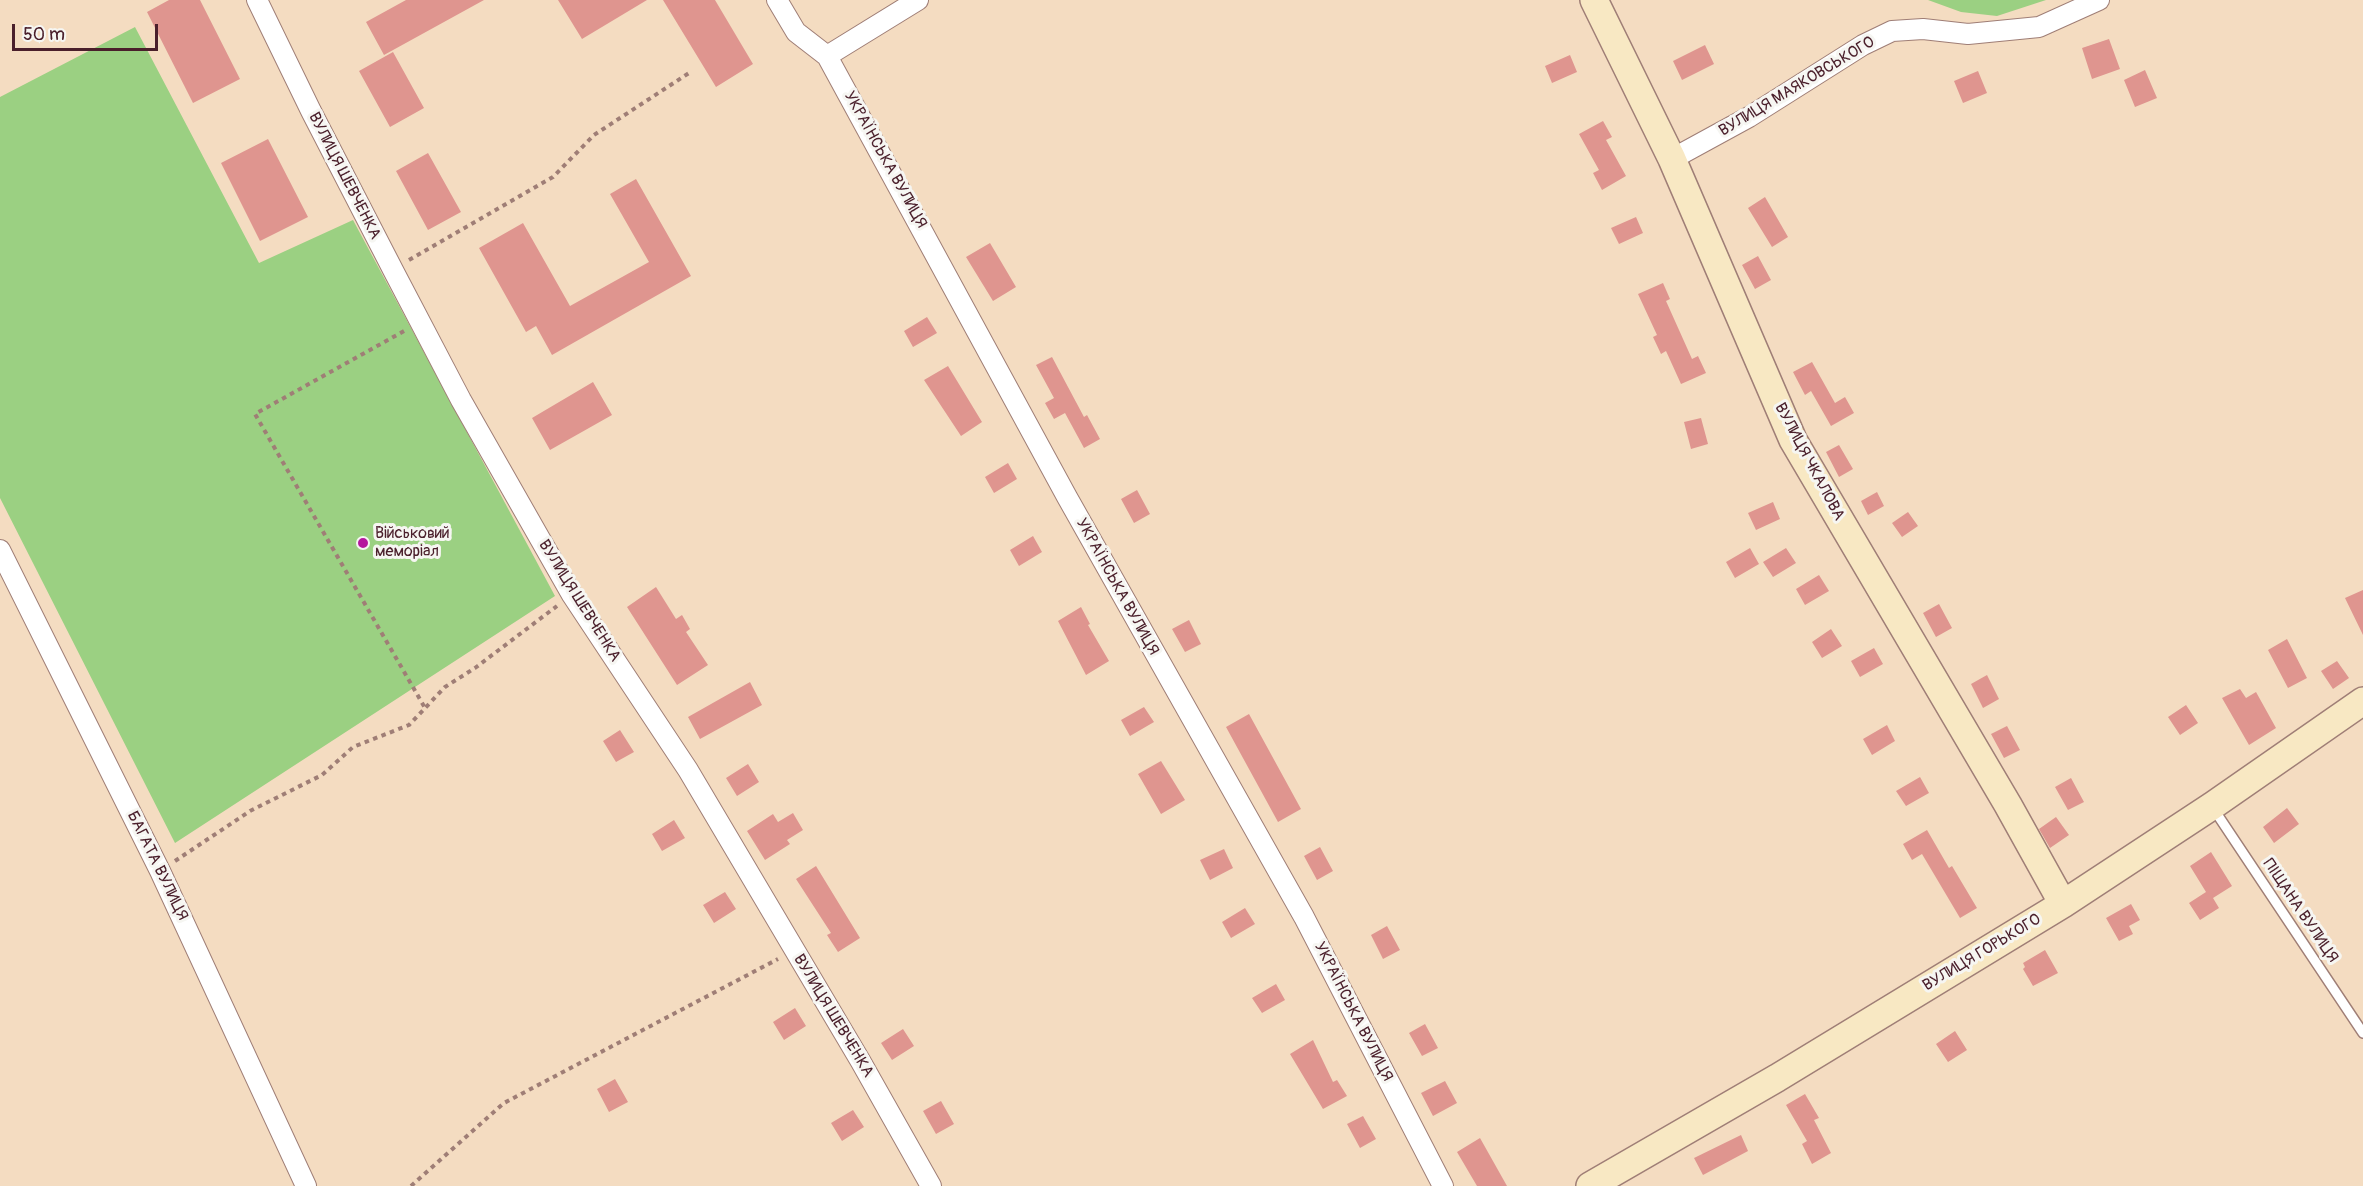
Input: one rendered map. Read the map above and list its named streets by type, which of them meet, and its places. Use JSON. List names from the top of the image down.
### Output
{
  "streets": {
    "street": [
      "ВУЛИЦЯ МАЯКОВСЬКОГО",
      "УКРАЇНСЬКА ВУЛИЦЯ",
      "ВУЛИЦЯ ШЕВЧЕНКА",
      "ВУЛИЦЯ ЧКАЛОВА",
      "БАГАТА ВУЛИЦЯ",
      "ВУЛИЦЯ ГОРЬКОГО"
    ],
    "lane": ["ПІЩАНА ВУЛИЦЯ"]
  },
  "crossings": [
    ["ВУЛИЦЯ МАЯКОВСЬКОГО", "ВУЛИЦЯ ЧКАЛОВА"],
    ["ВУЛИЦЯ ЧКАЛОВА", "ВУЛИЦЯ ГОРЬКОГО"],
    ["ПІЩАНА ВУЛИЦЯ", "ВУЛИЦЯ ГОРЬКОГО"]
  ],
  "places": ["Військовий меморіал"],
  "scale_bar": "50 m"
}
